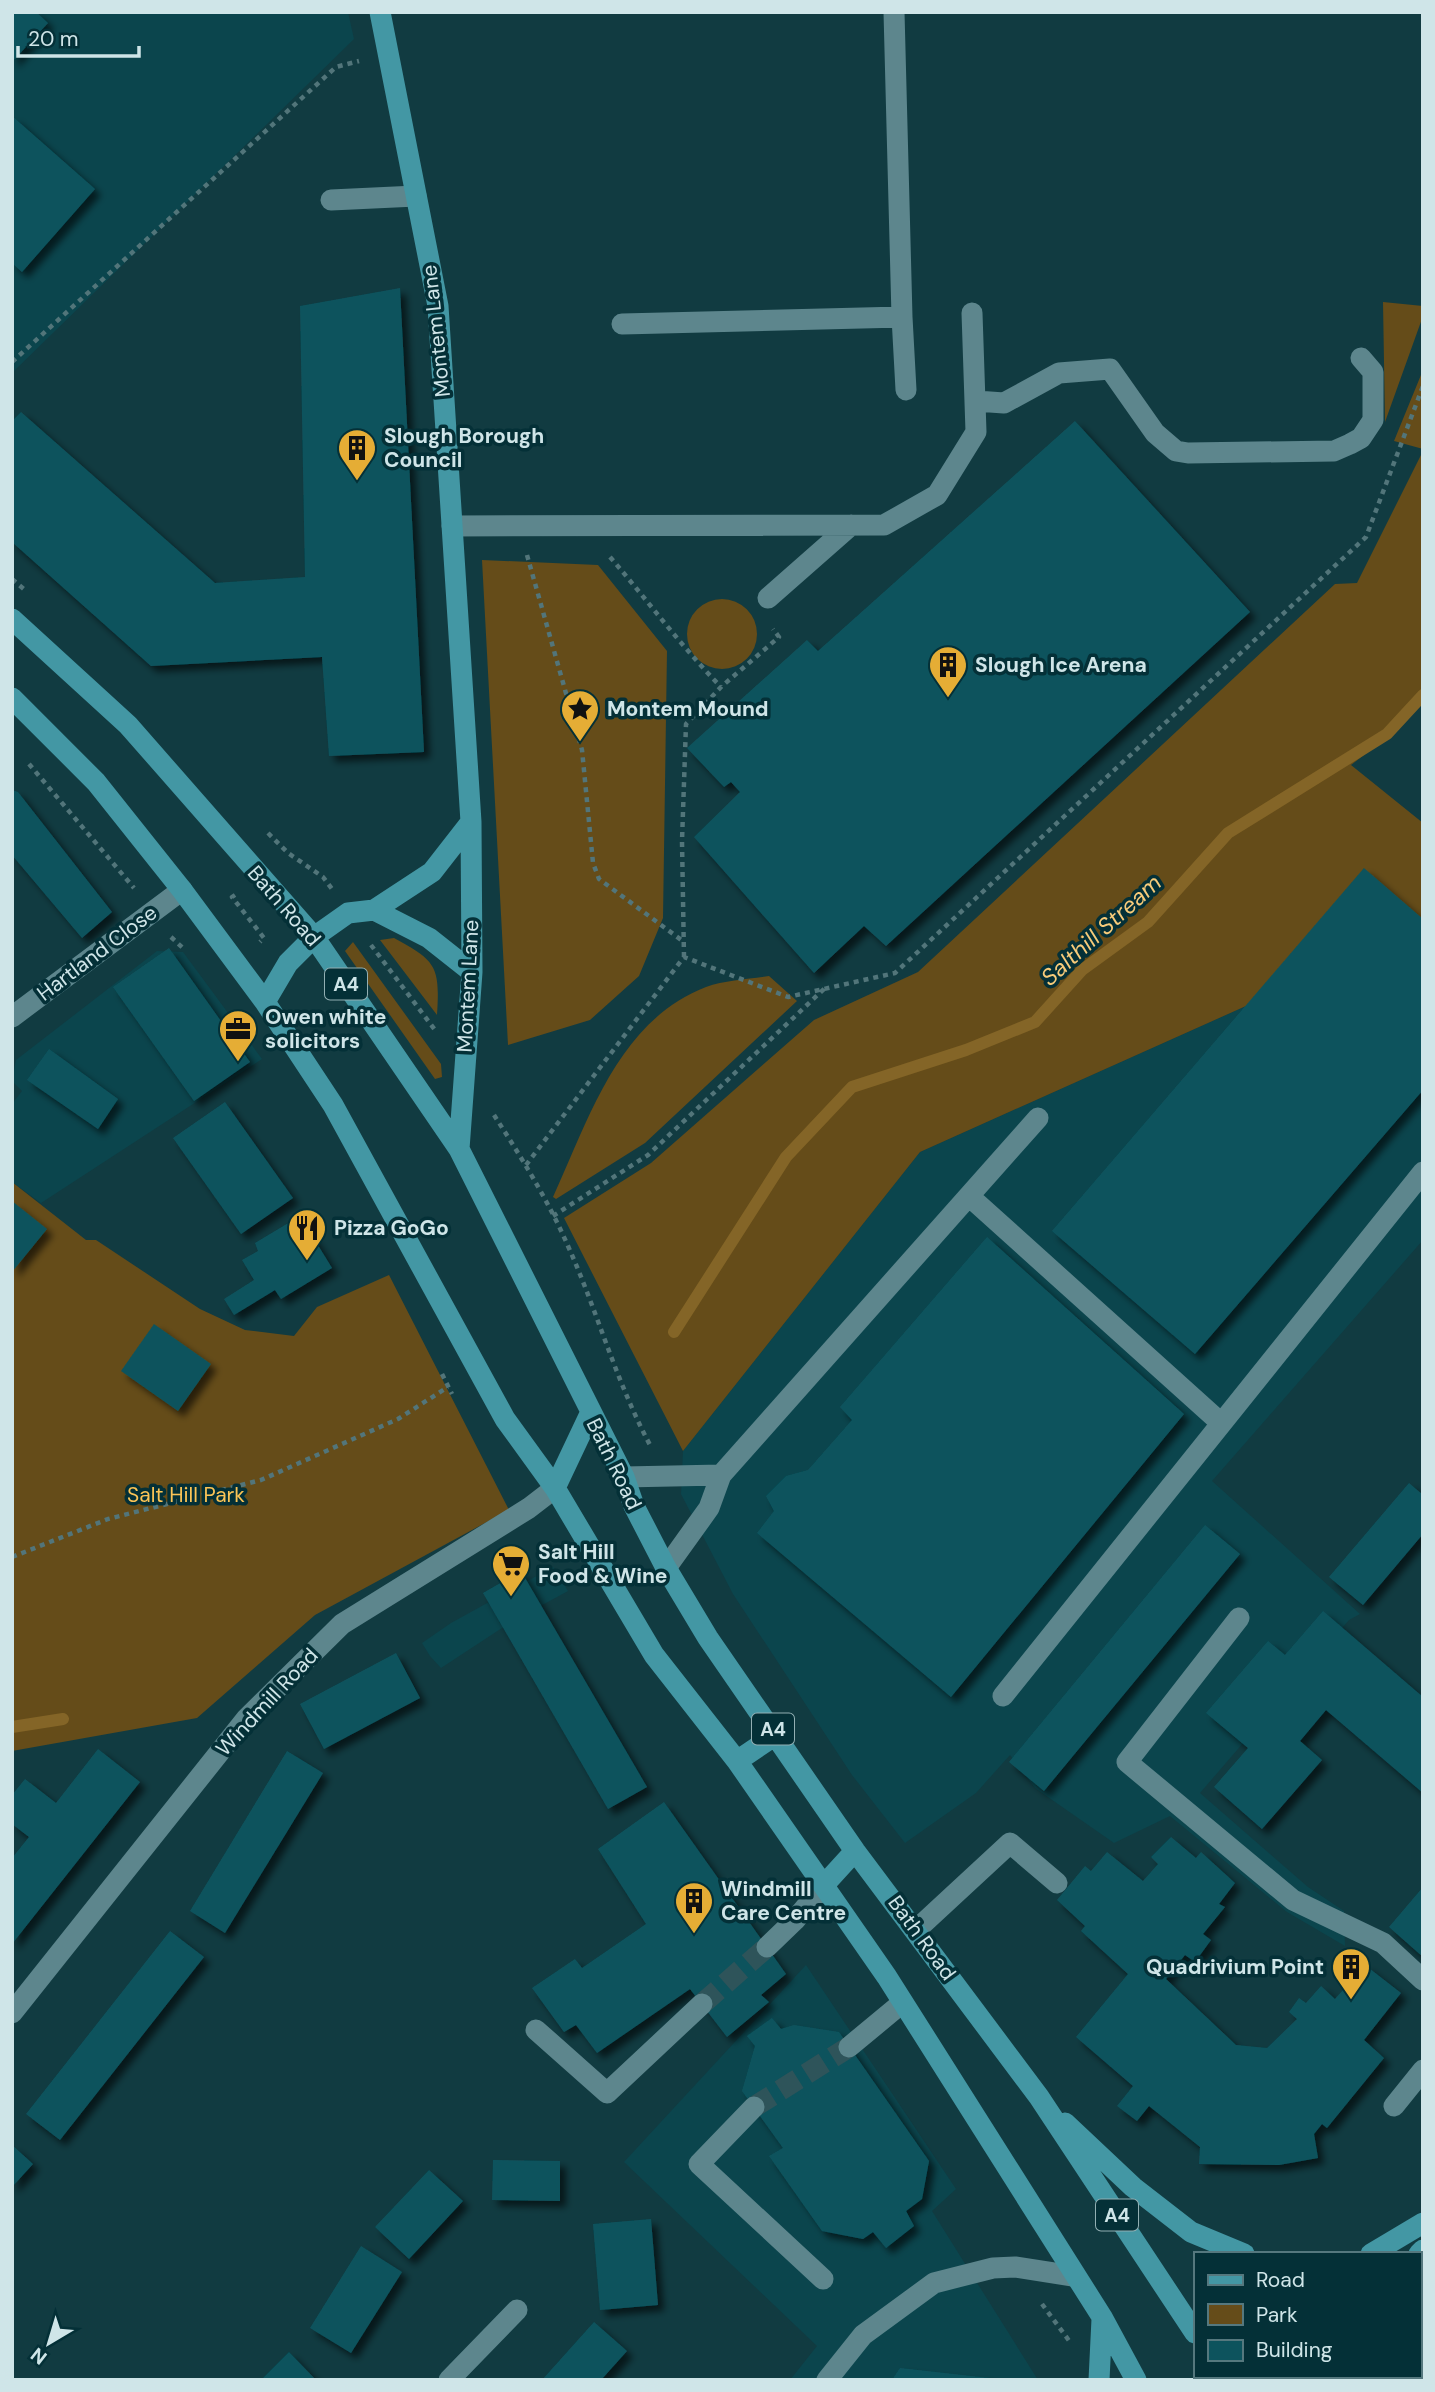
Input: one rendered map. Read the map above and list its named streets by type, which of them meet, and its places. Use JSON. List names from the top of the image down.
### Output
{
  "streets": {
    "main road": ["Montem Lane", "Bath Road", "A4"],
    "street": ["Hartland Close", "Windmill Road"]
  },
  "crossings": [
    ["Montem Lane", "Bath Road"],
    ["Hartland Close", "A4"],
    ["A4", "Windmill Road"]
  ],
  "water": ["Salthill Stream"],
  "parks": ["Salt Hill Park"],
  "places": {
    "building": [
      "Slough Borough Council",
      "Slough Ice Arena",
      "Windmill Care Centre",
      "Quadrivium Point"
    ],
    "place": ["Montem Mound"],
    "office": ["Owen white solicitors"],
    "restaurant": ["Pizza GoGo"],
    "supermarket": ["Salt Hill Food & Wine"]
  },
  "legend": ["Road", "Park", "Building"],
  "scale_bar": "20 m",
  "north": "bottom left"
}
